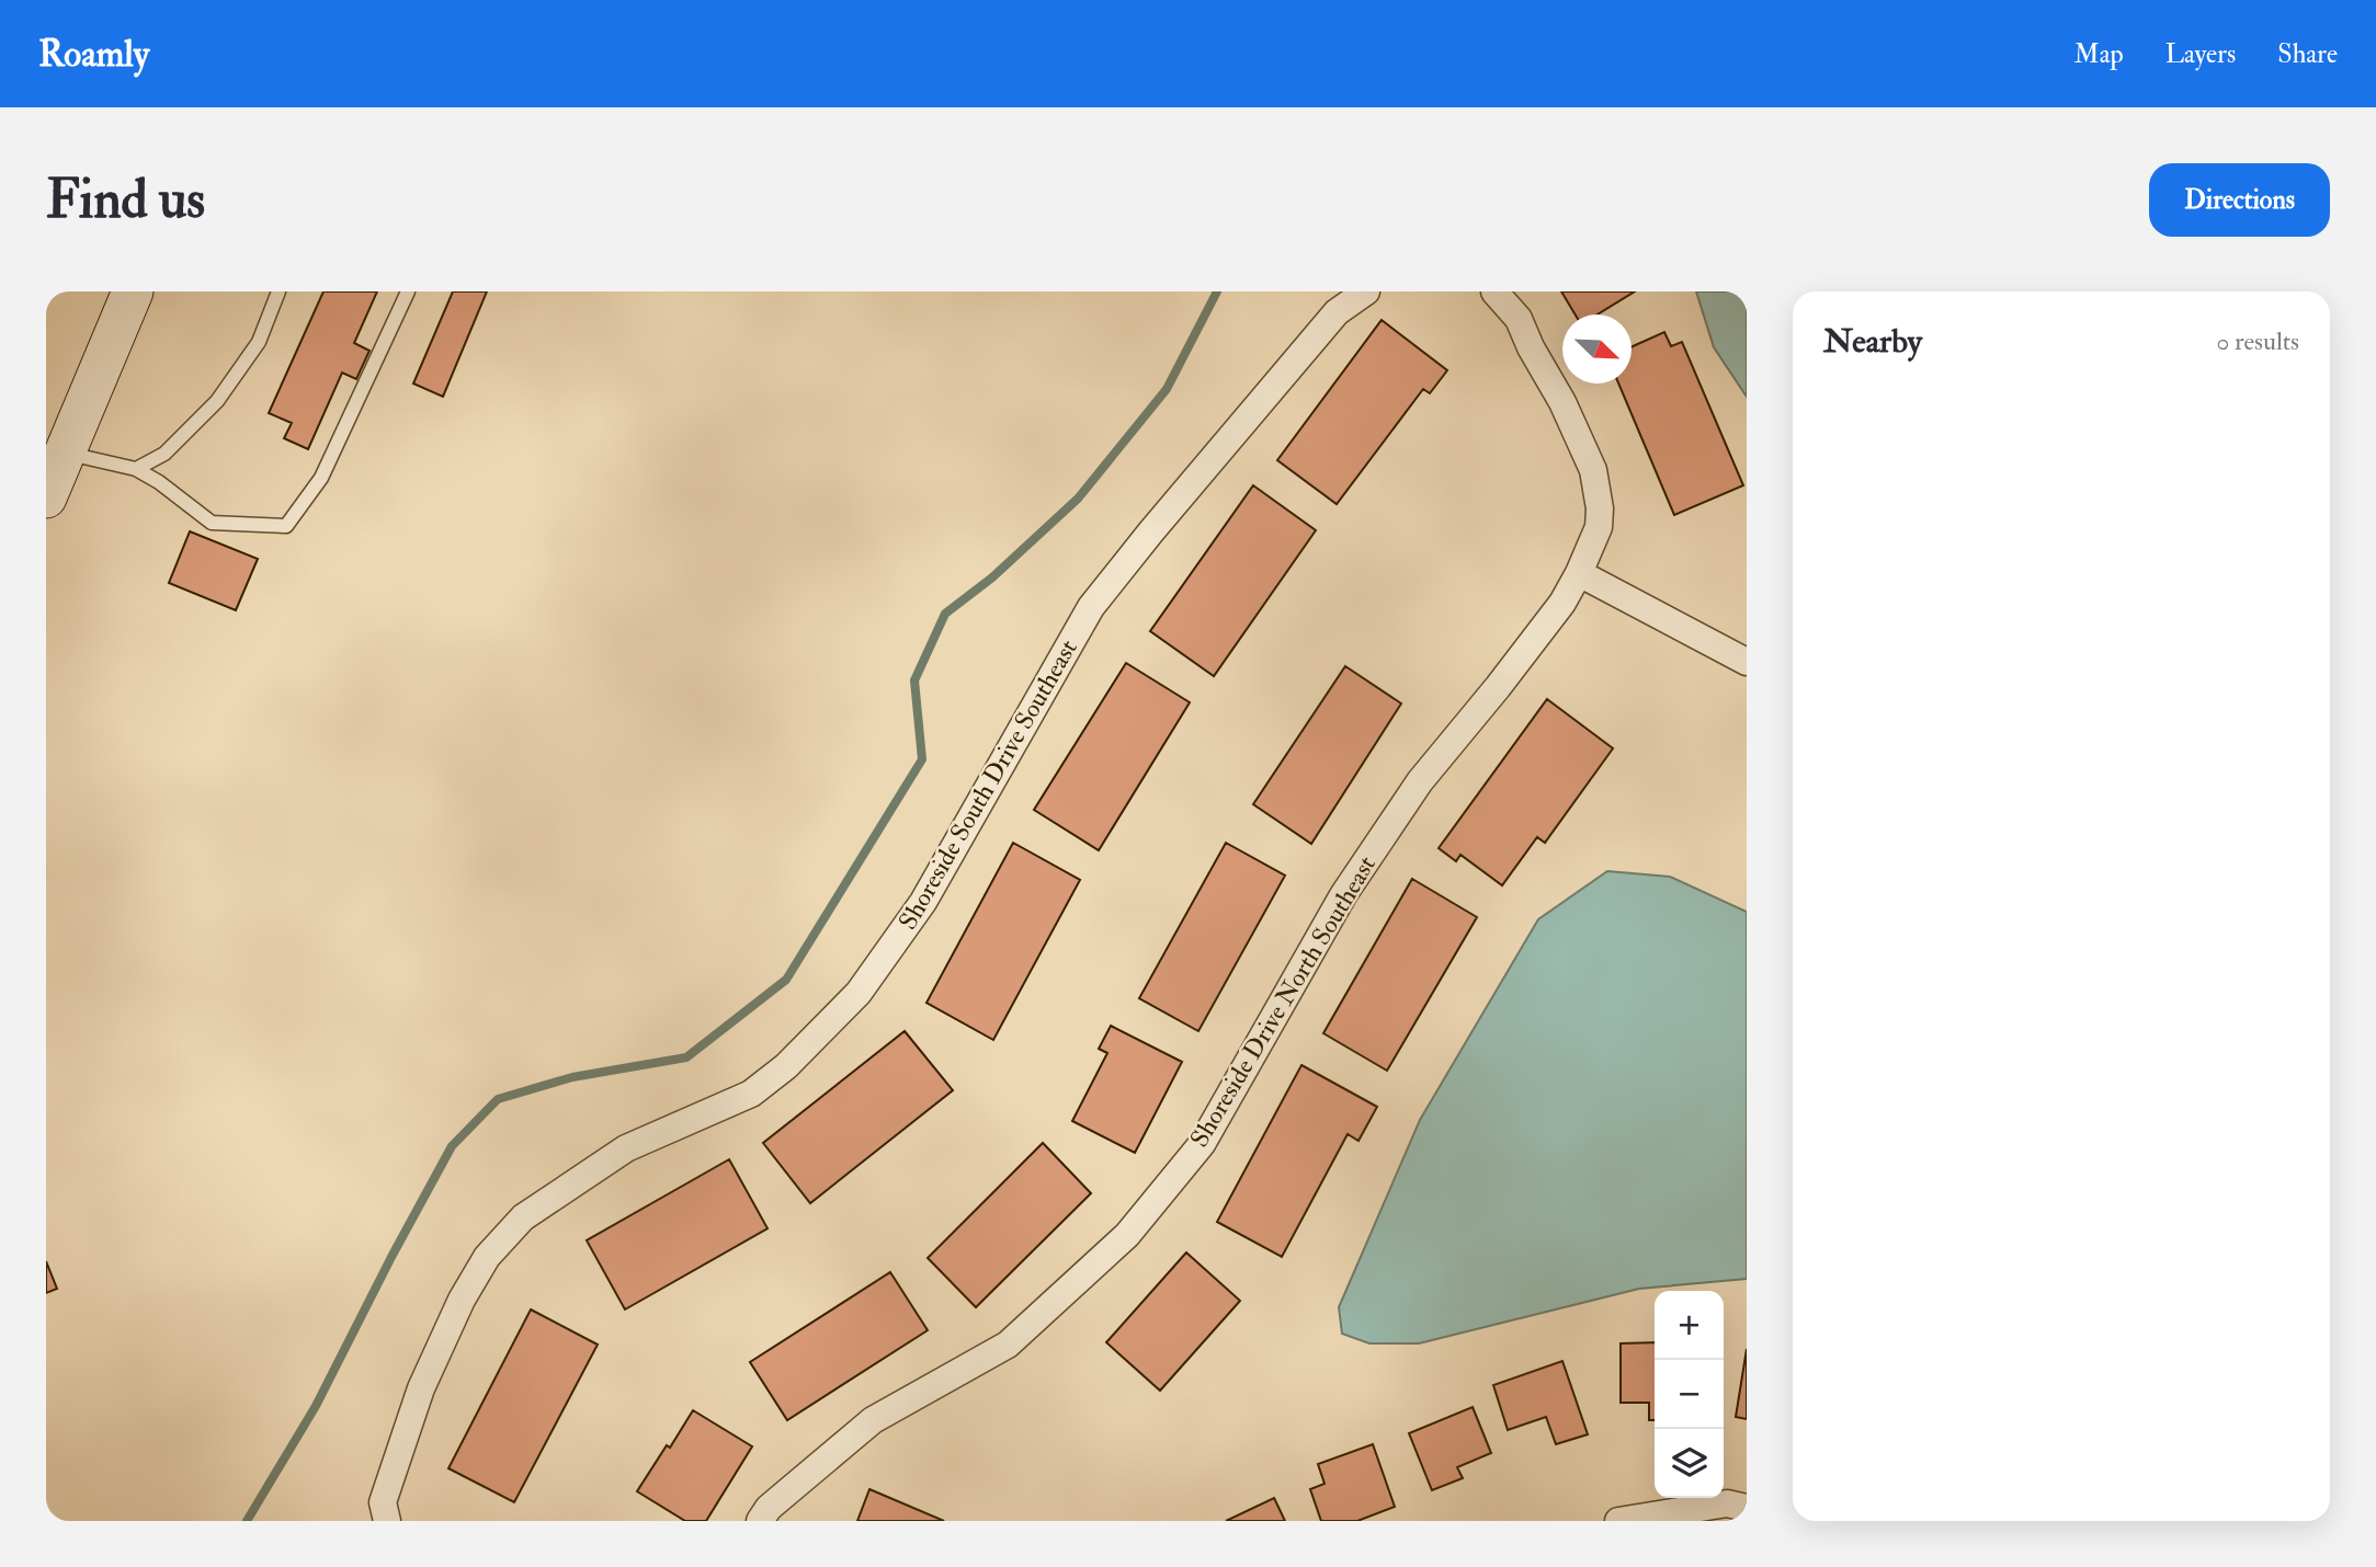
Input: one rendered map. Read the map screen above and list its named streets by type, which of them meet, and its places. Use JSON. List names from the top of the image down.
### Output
{
  "streets": {
    "street": ["Shoreside South Drive Southeast", "Shoreside Drive North Southeast"]
  },
  "north": "bottom right",
  "page": {
    "header": "Roamly",
    "nav": ["Map", "Layers", "Share"],
    "buttons": "Directions",
    "title": "Find us",
    "heading": ["Nearby", "0 results"],
    "map_buttons": ["+", "−"]
  }
}
